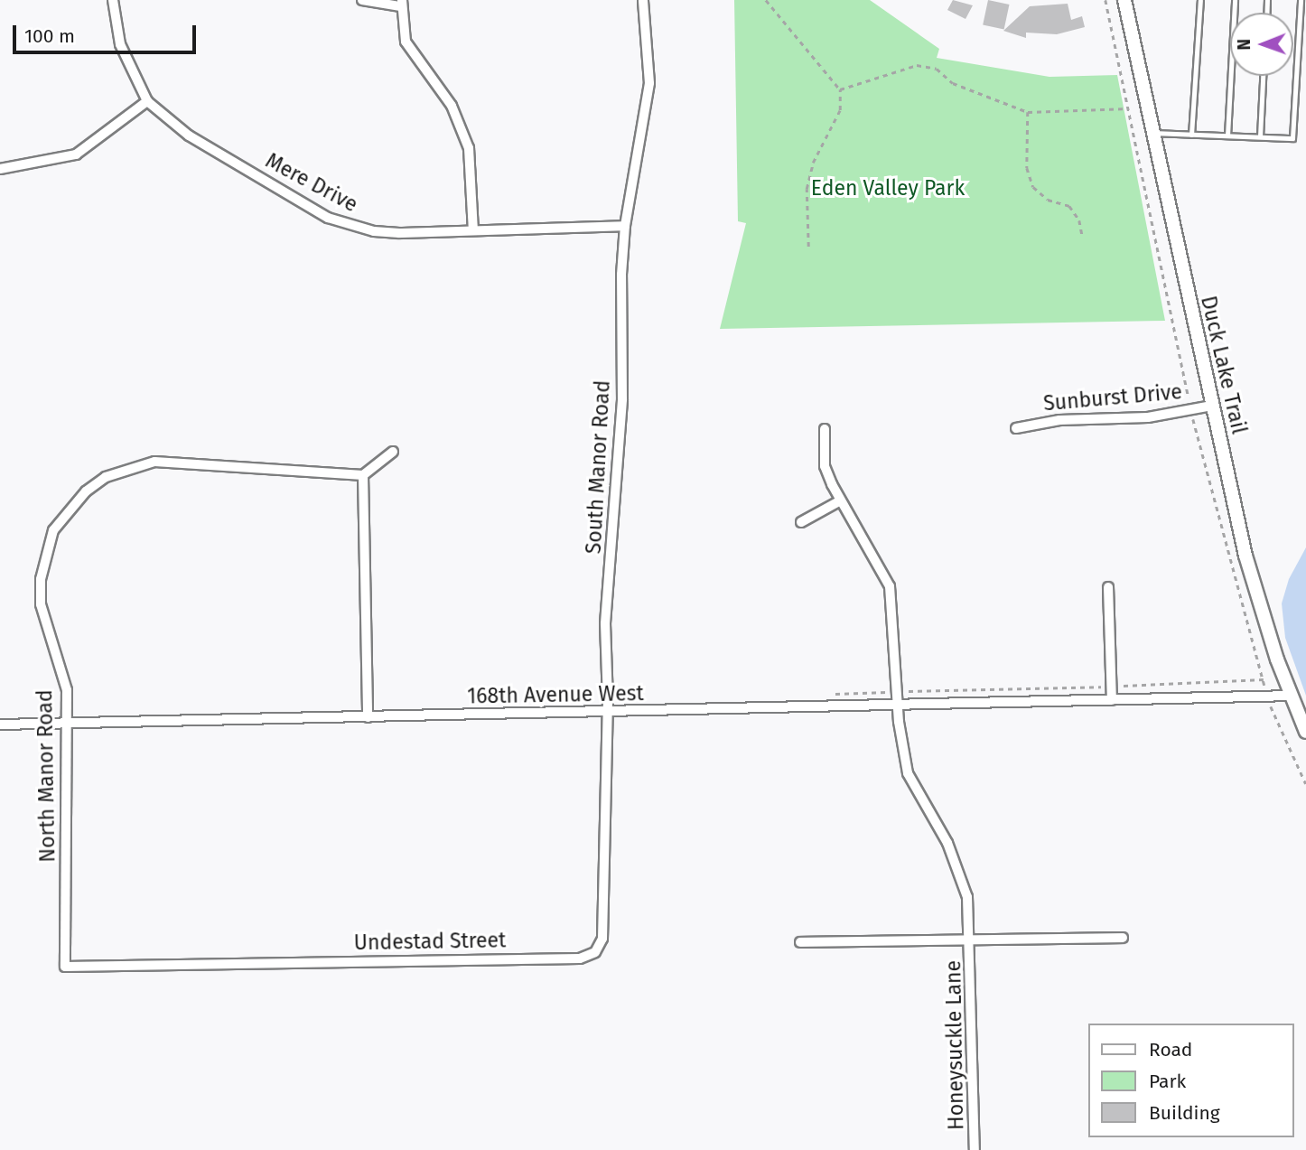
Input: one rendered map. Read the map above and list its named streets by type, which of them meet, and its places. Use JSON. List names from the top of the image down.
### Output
{
  "streets": {
    "street": [
      "Mere Drive",
      "Duck Lake Trail",
      "Sunburst Drive",
      "South Manor Road",
      "168th Avenue West",
      "North Manor Road",
      "Undestad Street",
      "Honeysuckle Lane"
    ]
  },
  "crossings": [
    ["Mere Drive", "South Manor Road"],
    ["Duck Lake Trail", "Sunburst Drive"],
    ["Duck Lake Trail", "168th Avenue West"],
    ["South Manor Road", "168th Avenue West"],
    ["South Manor Road", "Undestad Street"],
    ["168th Avenue West", "North Manor Road"],
    ["168th Avenue West", "Honeysuckle Lane"],
    ["North Manor Road", "Undestad Street"]
  ],
  "parks": ["Eden Valley Park"],
  "legend": ["Road", "Park", "Building"],
  "scale_bar": "100 m",
  "north": "left"
}
